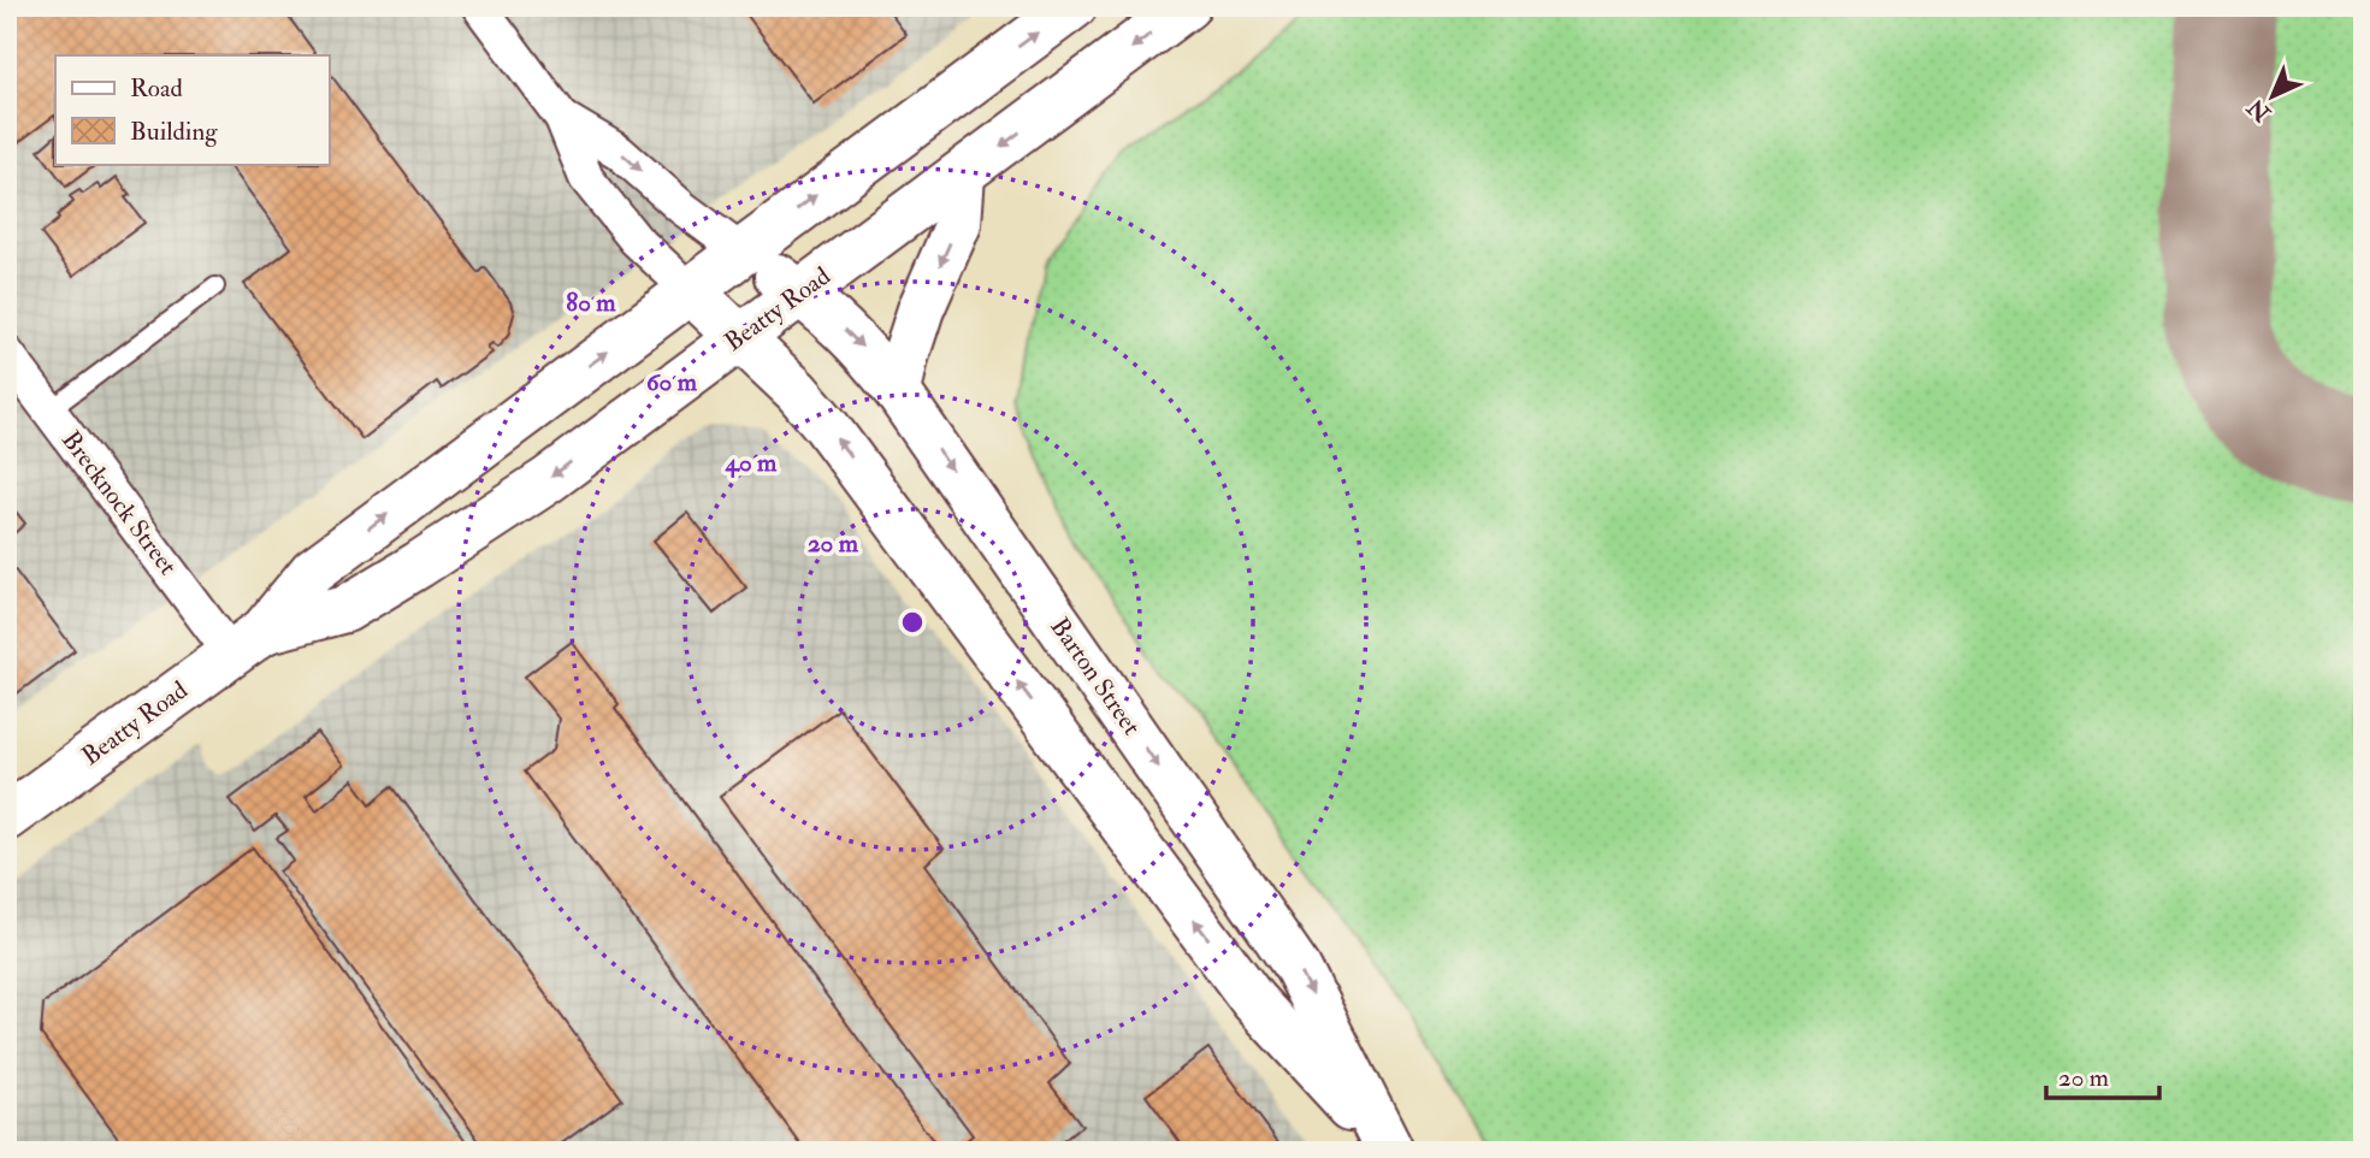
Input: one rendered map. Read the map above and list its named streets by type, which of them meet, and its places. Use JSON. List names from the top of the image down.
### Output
{
  "streets": {
    "main road": ["Beatty Road", "Barton Street"],
    "street": ["Brecknock Street"]
  },
  "crossings": [
    ["Beatty Road", "Brecknock Street"],
    ["Beatty Road", "Barton Street"]
  ],
  "legend": ["Road", "Building"],
  "scale_bar": "20 m",
  "north": "bottom left",
  "rings": [
    "80 m",
    "60 m",
    "40 m",
    "20 m"
  ]
}
